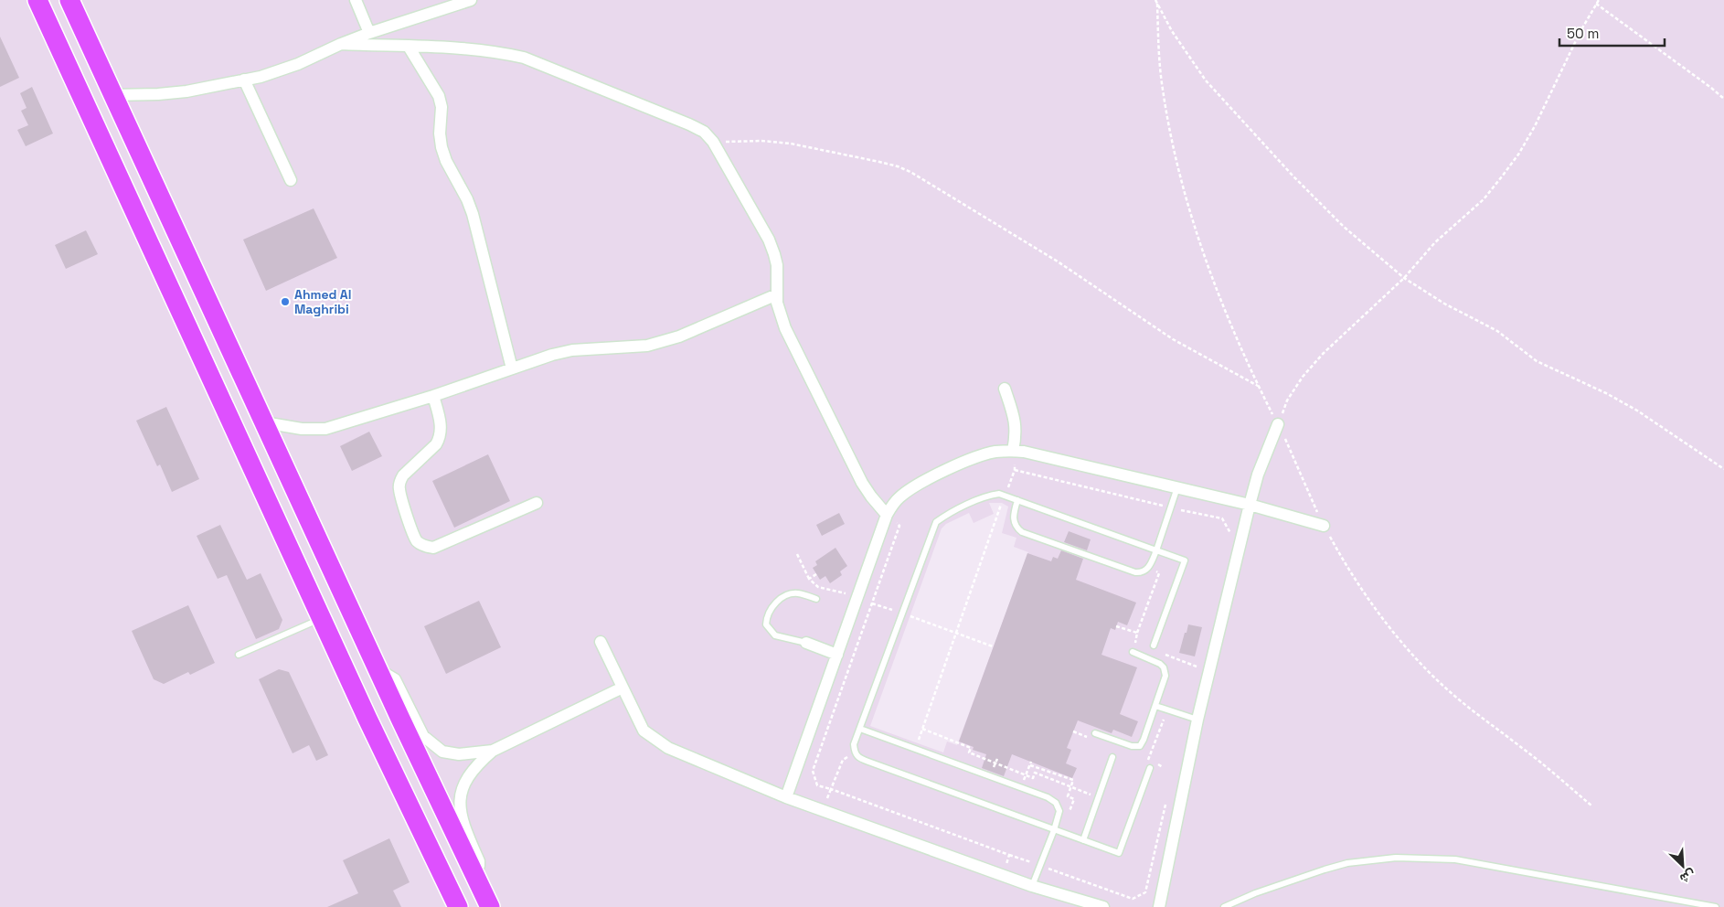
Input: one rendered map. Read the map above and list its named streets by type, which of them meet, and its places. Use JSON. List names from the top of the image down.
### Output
{
  "places": ["Ahmed Al Maghribi"],
  "scale_bar": "50 m",
  "north": "bottom right"
}
